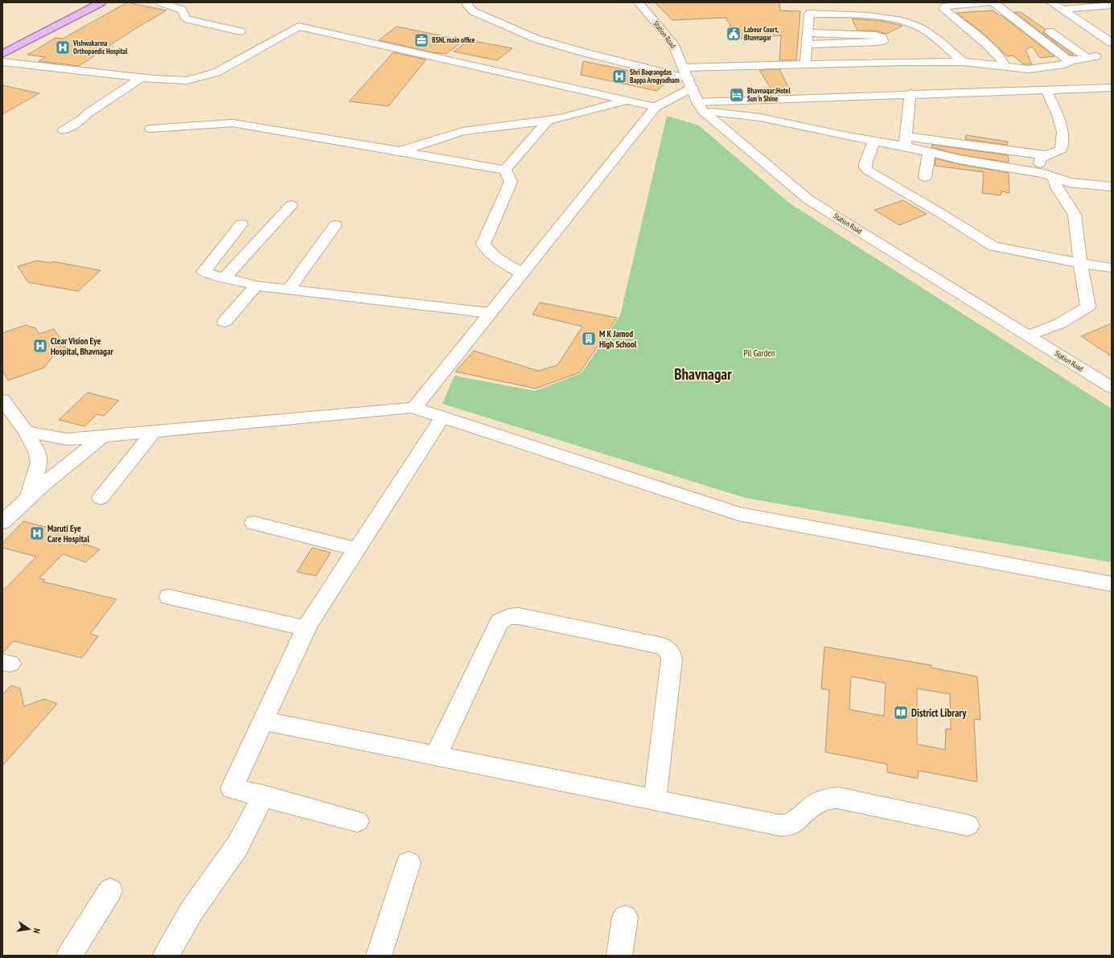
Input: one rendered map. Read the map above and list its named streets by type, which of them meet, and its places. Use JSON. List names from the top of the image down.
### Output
{
  "streets": {
    "street": ["Station Road"]
  },
  "districts": ["Bhavnagar"],
  "parks": ["Pil Garden"],
  "places": {
    "public building": ["Labour Court, Bhavnagar"],
    "office": ["BSNL main office"],
    "hospital": [
      "Vishwakarma Orthopaedic Hospital",
      "Shri Bagrangdas Bappa Arogyadham",
      "Clear Vision Eye Hospital, Bhavnagar",
      "Maruti Eye Care Hospital"
    ],
    "hotel": ["Bhavnagar;Hotel Sun ‘n Shine"],
    "building": ["M K Jamod High School"],
    "library": ["District Library"]
  },
  "north": "right"
}
